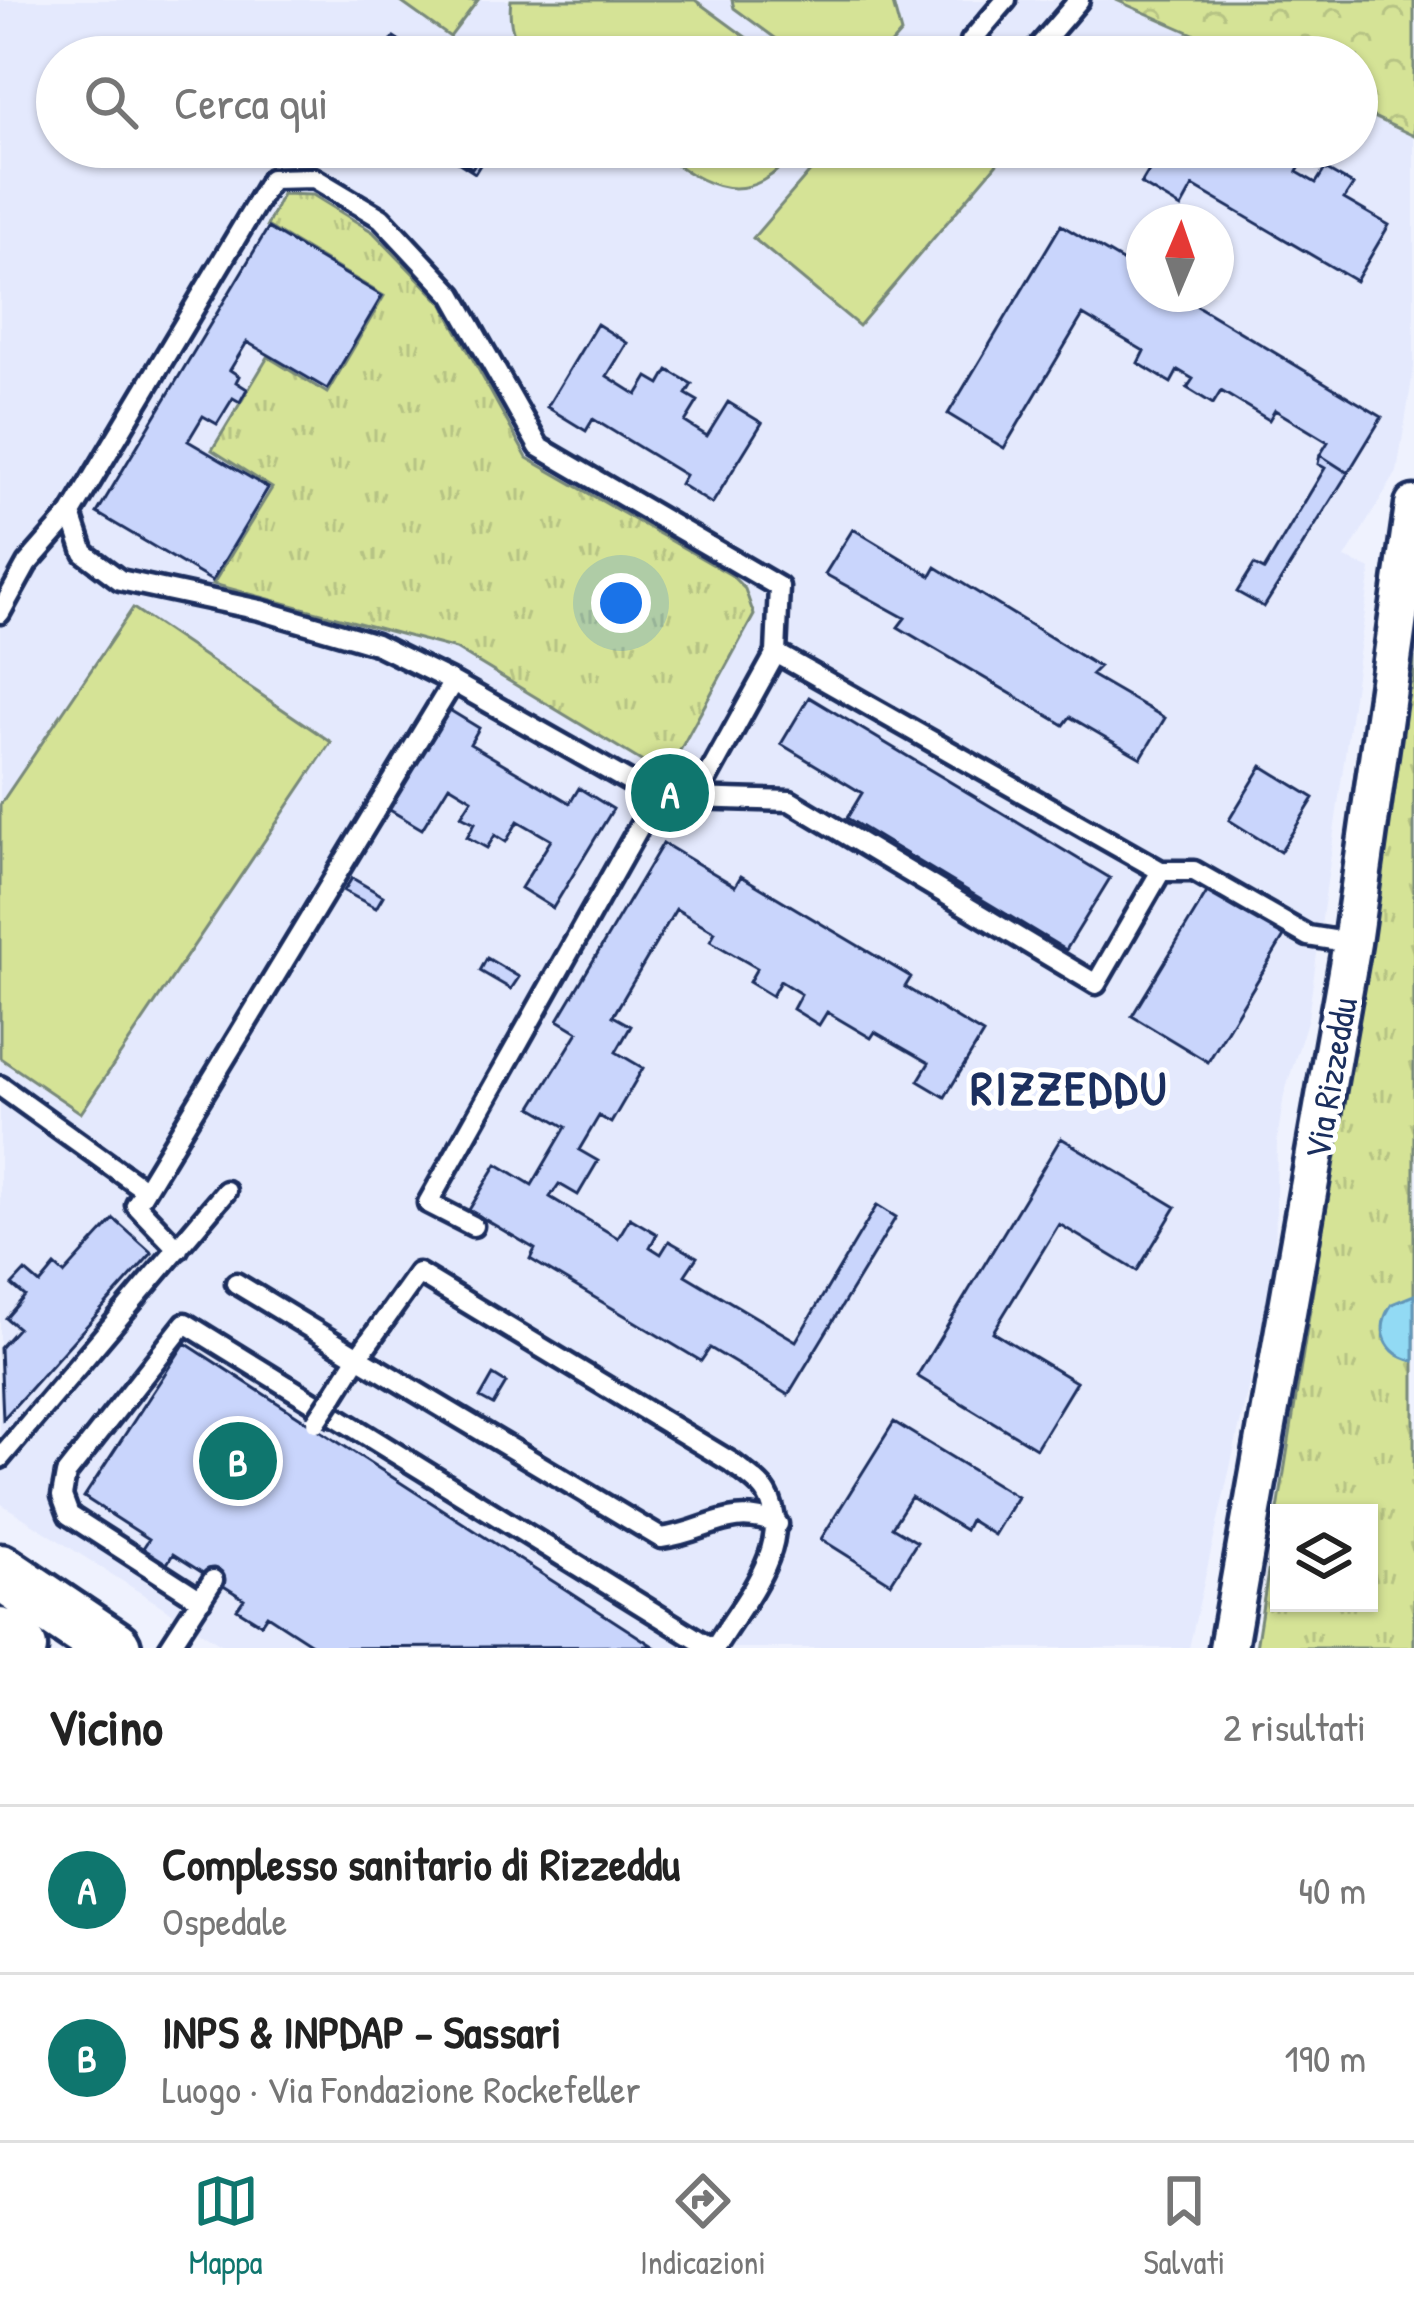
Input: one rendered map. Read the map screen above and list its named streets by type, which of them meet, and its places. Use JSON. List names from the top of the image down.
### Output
{
  "streets": {
    "street": ["Via Rizzeddu"]
  },
  "districts": ["RIZZEDDU"],
  "north": "top",
  "page": {
    "search": "Cerca qui",
    "pins": ["A", "B"],
    "heading": ["Vicino", "2 risultati"],
    "list": [
      {
        "mark": "A",
        "name": "Complesso sanitario di Rizzeddu",
        "note": "Ospedale",
        "value": "40 m"
      },
      {
        "mark": "B",
        "name": "INPS & INPDAP - Sassari",
        "note": "Luogo · Via Fondazione Rockefeller",
        "value": "190 m"
      }
    ],
    "nav": ["Mappa", "Indicazioni", "Salvati"]
  }
}
